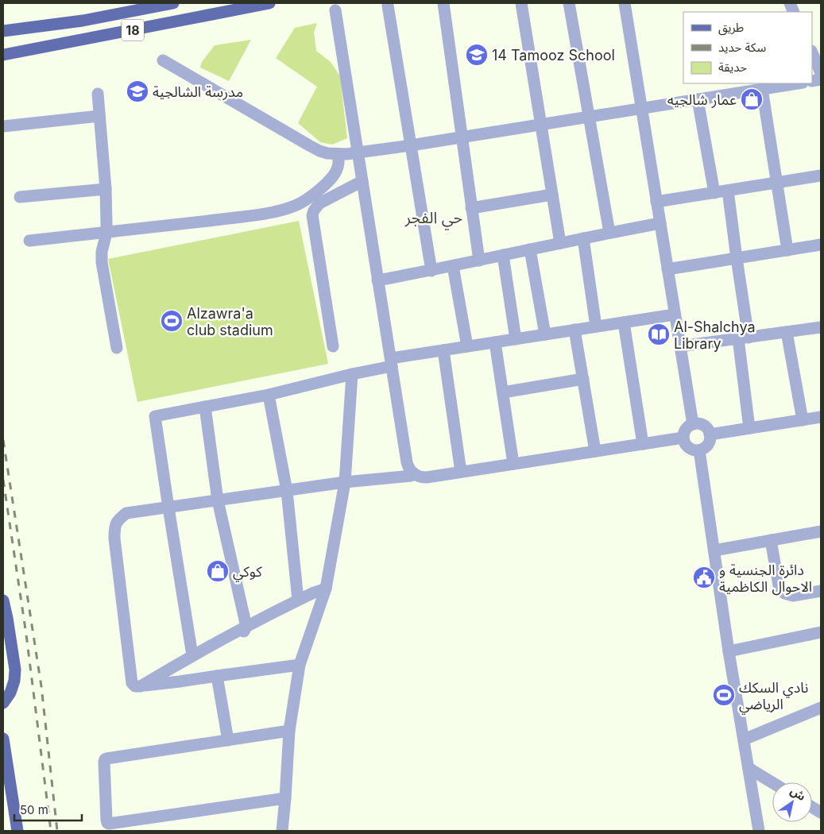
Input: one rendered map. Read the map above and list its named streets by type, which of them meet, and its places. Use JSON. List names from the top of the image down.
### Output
{
  "streets": {
    "main road": ["18"]
  },
  "districts": ["حي الفجر"],
  "places": {
    "school or university": ["14 Tamooz School", "مدرسة الشالجية"],
    "shop": ["عمار شالجيه", "كوكي"],
    "sports": ["Alzawra'a club stadium", "نادي السكك الرياضي"],
    "library": ["Al-Shalchya Library"],
    "public building": ["دائرة الجنسية و الاحوال الكاظمية"]
  },
  "legend": ["طريق", "سكة حديد", "حديقة"],
  "scale_bar": "50 m",
  "north": "top right"
}
